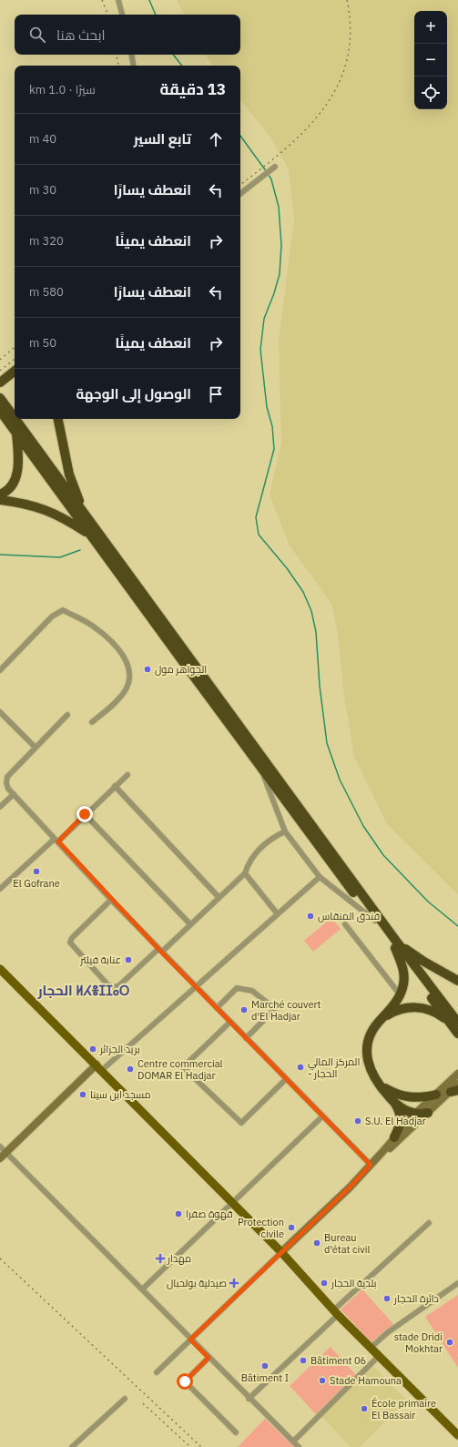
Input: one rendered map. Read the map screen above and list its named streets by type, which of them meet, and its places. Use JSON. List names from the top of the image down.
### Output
{
  "districts": ["الحجار ⵍⵃⴻⵊⵊⴰⵔ"],
  "places": {
    "other": [
      "الجواهر مول",
      "El Gofrane",
      "فندق المنقاس",
      "عنابة فيلتر",
      "Marché couvert d'El Hadjar",
      "بريد الجزائر",
      "المركز المالي - الحجار",
      "Centre commercial DOMAR El Hadjar",
      "مسجد ابن سينا",
      "S.U. El Hadjar",
      "قهوة صفرا",
      "Protection civile",
      "Bureau d'état civil",
      "بلدية الحجار",
      "دائرة الحجار",
      "stade Dridi Mokhtar",
      "Bâtiment 06",
      "Bâtiment I",
      "Stade Hamouna",
      "École primaire El Bassair"
    ],
    "health": ["مهدار", "صيدلية بولحبال"]
  },
  "page": {
    "map_buttons": ["+", "−"],
    "search": "ابحث هنا",
    "heading": ["13 دقيقة", "سيرًا · 1.0 km"],
    "list": [
      ["تابع السير", "40 m"],
      ["انعطف يسارًا", "30 m"],
      ["انعطف يمينًا", "320 m"],
      ["انعطف يسارًا", "580 m"],
      ["انعطف يمينًا", "50 m"],
      "الوصول إلى الوجهة"
    ]
  }
}
